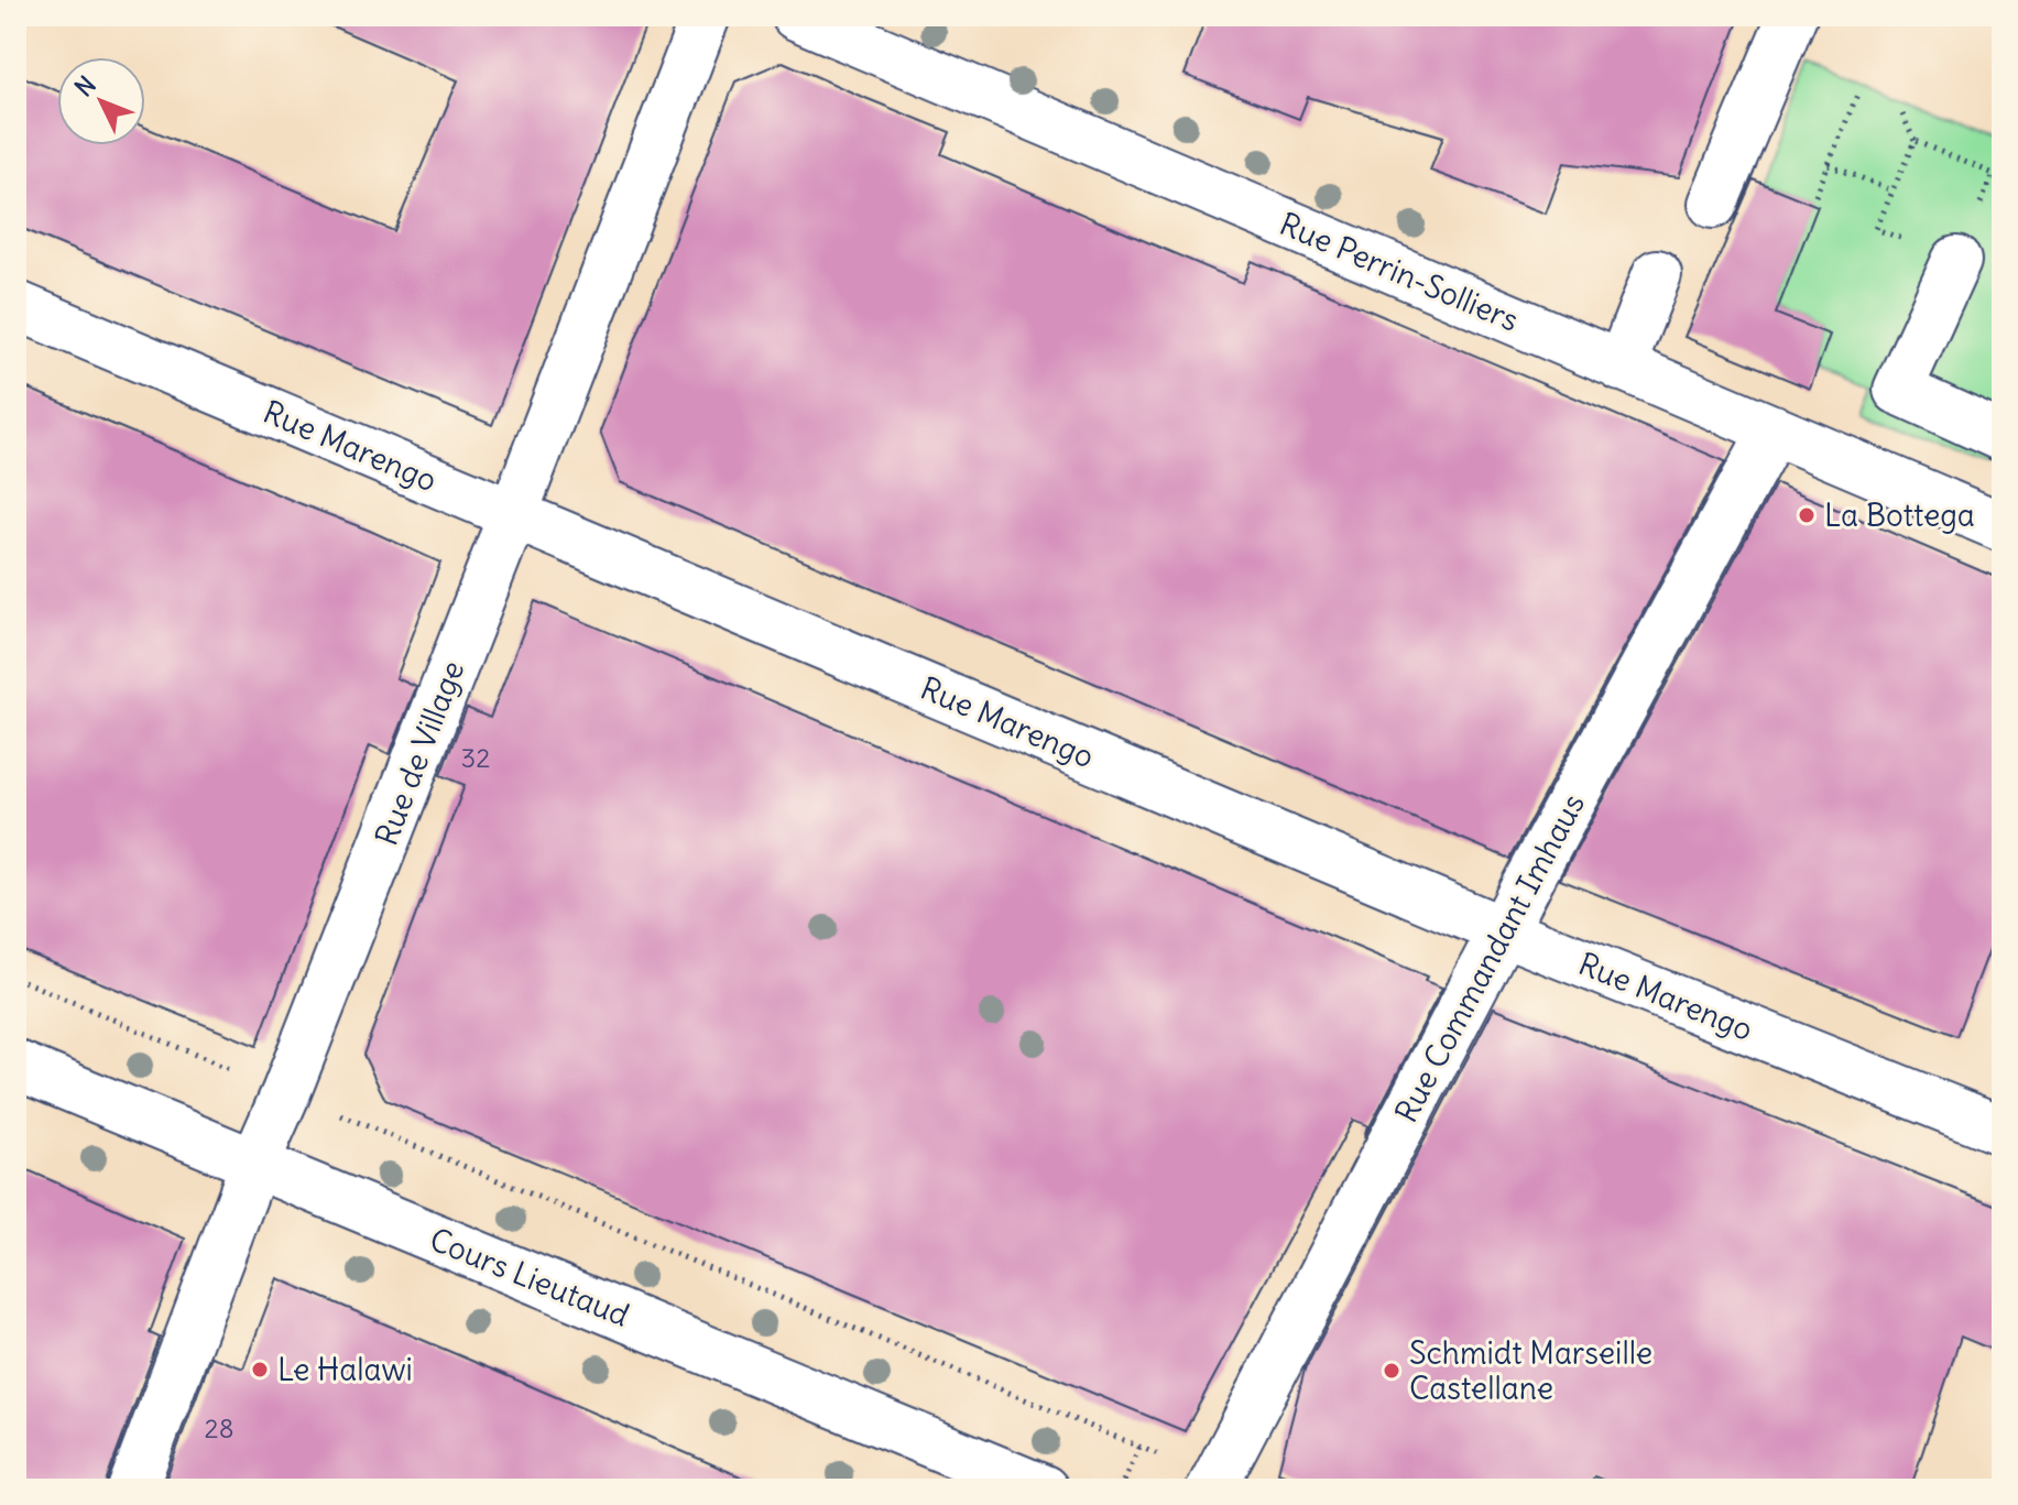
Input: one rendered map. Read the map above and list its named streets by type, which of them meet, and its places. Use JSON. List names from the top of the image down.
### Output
{
  "streets": {
    "street": [
      "Rue Perrin-Solliers",
      "Rue Marengo",
      "Rue de Village",
      "Rue Commandant Imhaus",
      "Cours Lieutaud"
    ]
  },
  "crossings": [
    ["Rue Perrin-Solliers", "Rue Commandant Imhaus"],
    ["Rue Marengo", "Rue de Village"],
    ["Rue Marengo", "Rue Commandant Imhaus"],
    ["Rue de Village", "Cours Lieutaud"]
  ],
  "places": ["La Bottega", "Le Halawi", "Schmidt Marseille Castellane"],
  "house_numbers": ["32", "28"],
  "north": "top left"
}
